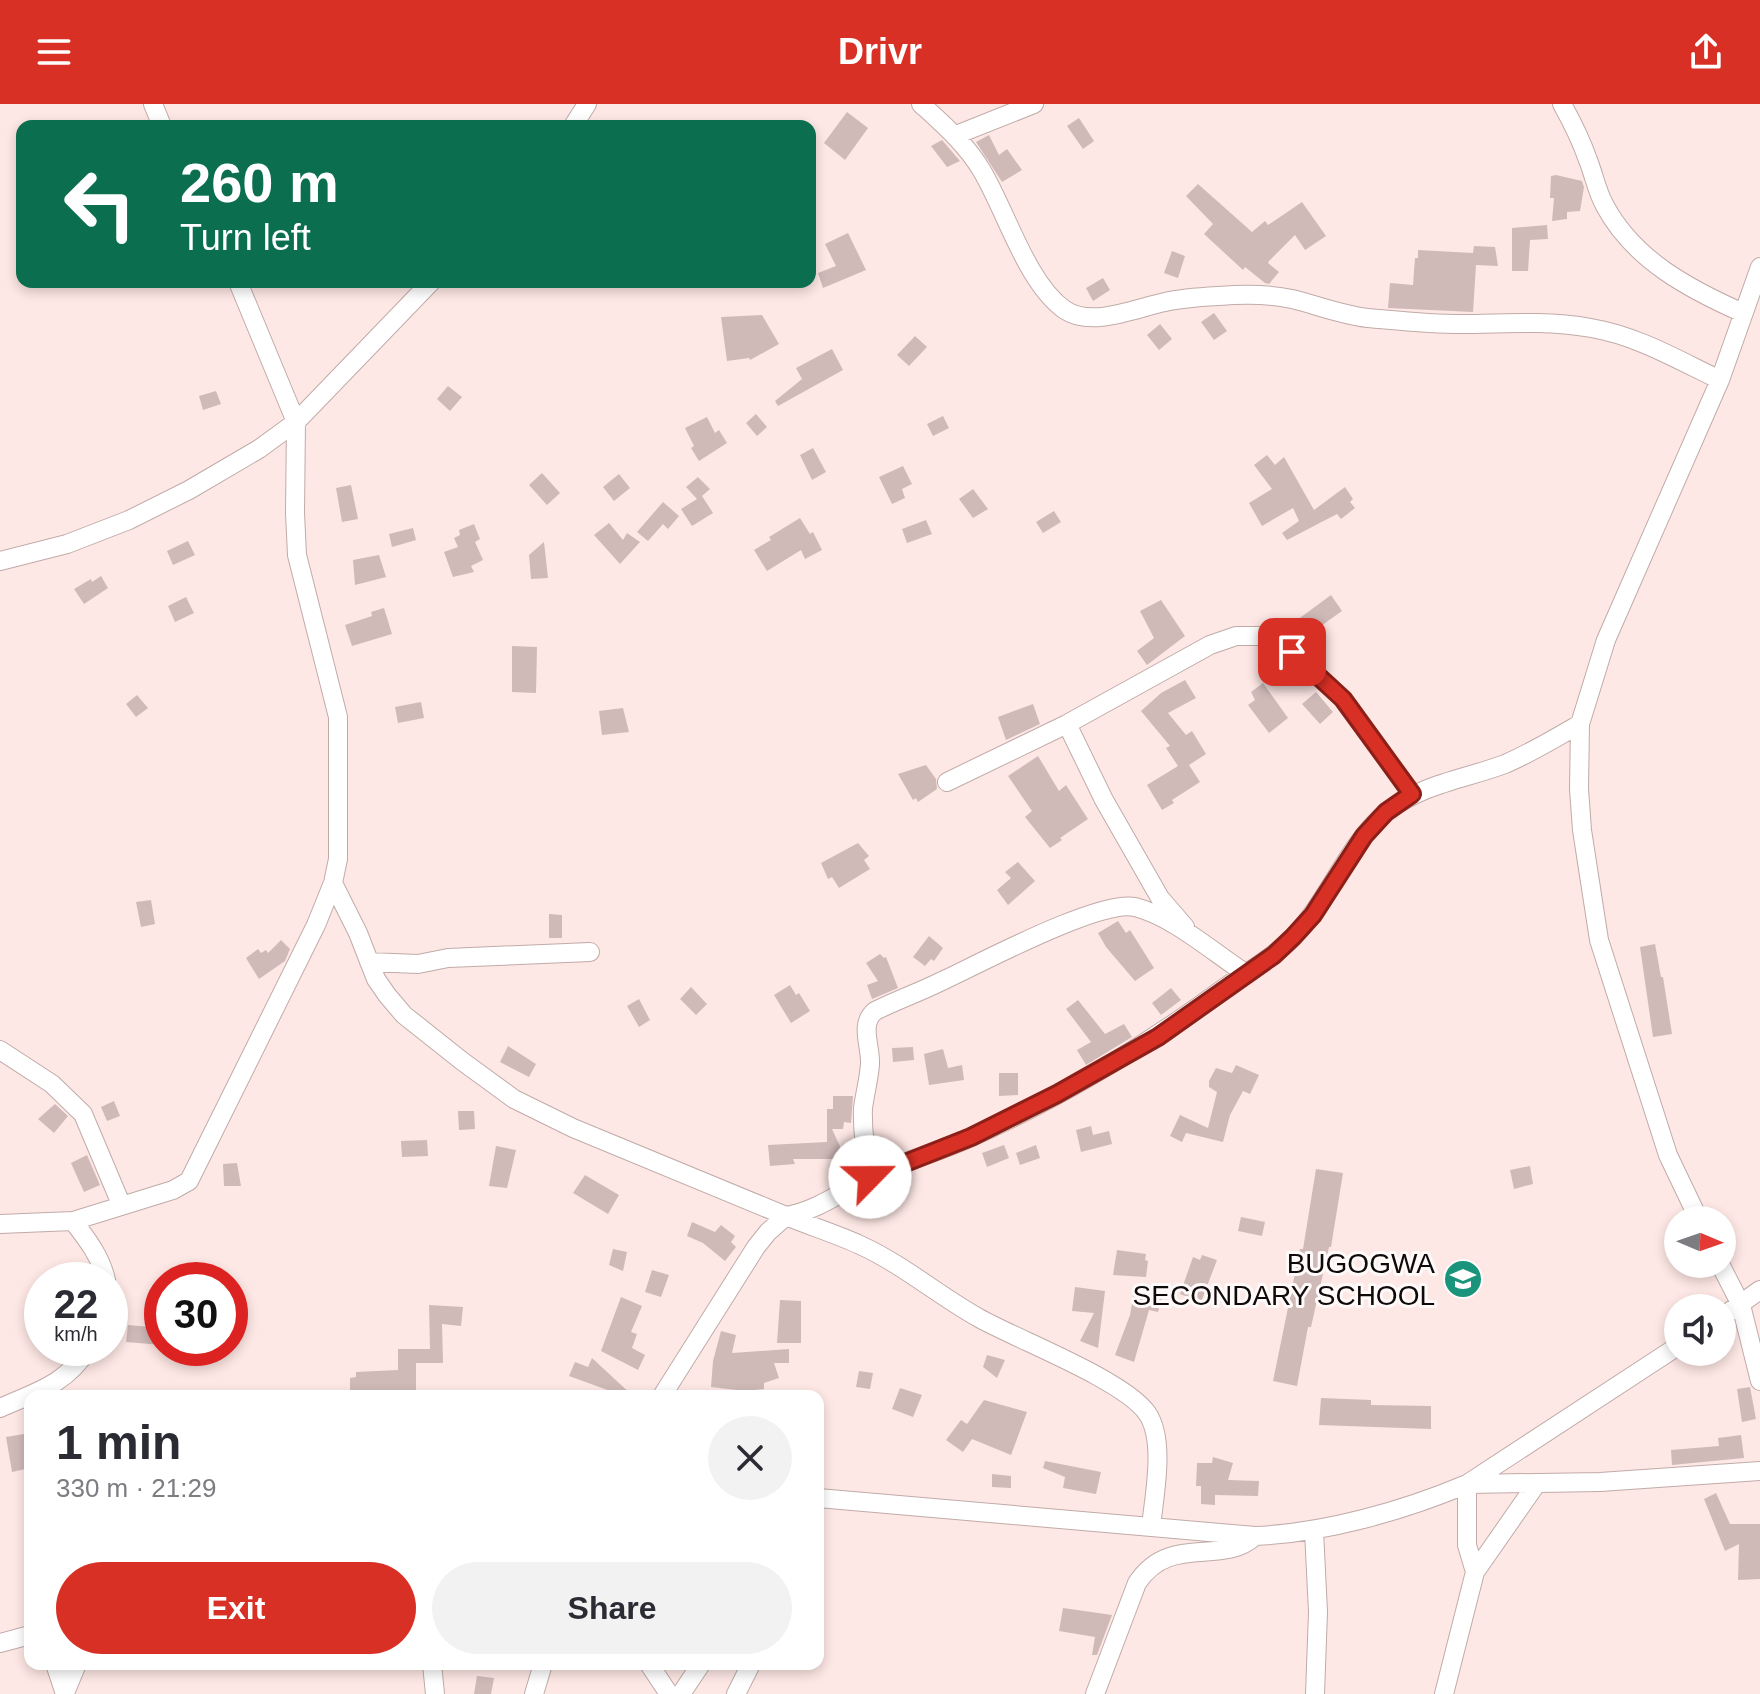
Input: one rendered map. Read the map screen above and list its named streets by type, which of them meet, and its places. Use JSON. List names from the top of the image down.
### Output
{
  "places": {
    "school or university": ["BUGOGWA SECONDARY SCHOOL"]
  },
  "north": "right",
  "page": {
    "header": "Drivr",
    "turn": ["260 m", "Turn left"],
    "speed": "22 km/h",
    "limit": "30",
    "heading": ["1 min", "330 m · 21:29"],
    "buttons": ["Exit", "Share"]
  }
}
